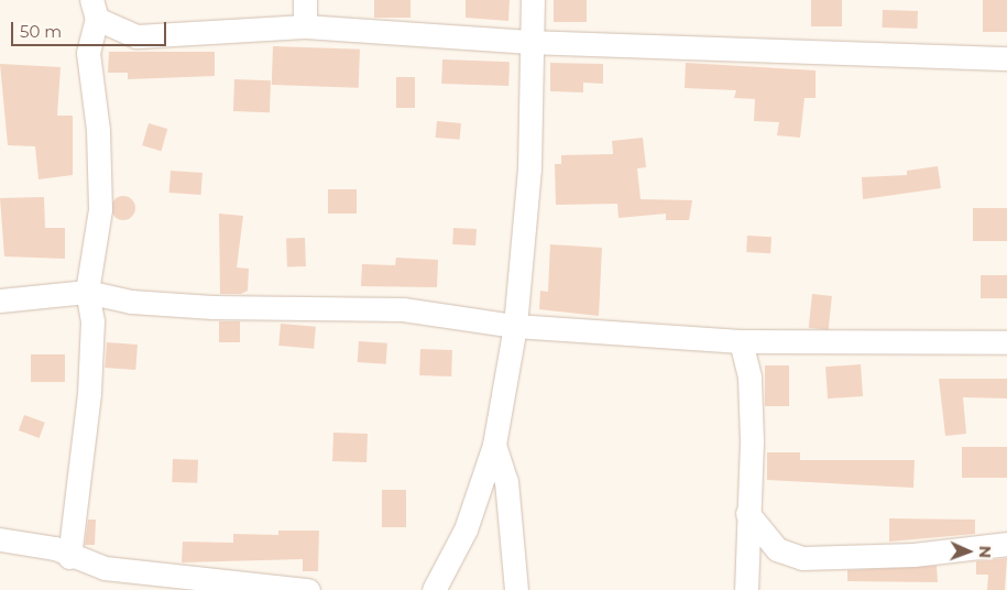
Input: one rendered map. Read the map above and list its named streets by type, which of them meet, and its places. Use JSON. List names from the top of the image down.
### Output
{
  "scale_bar": "50 m",
  "north": "right"
}
